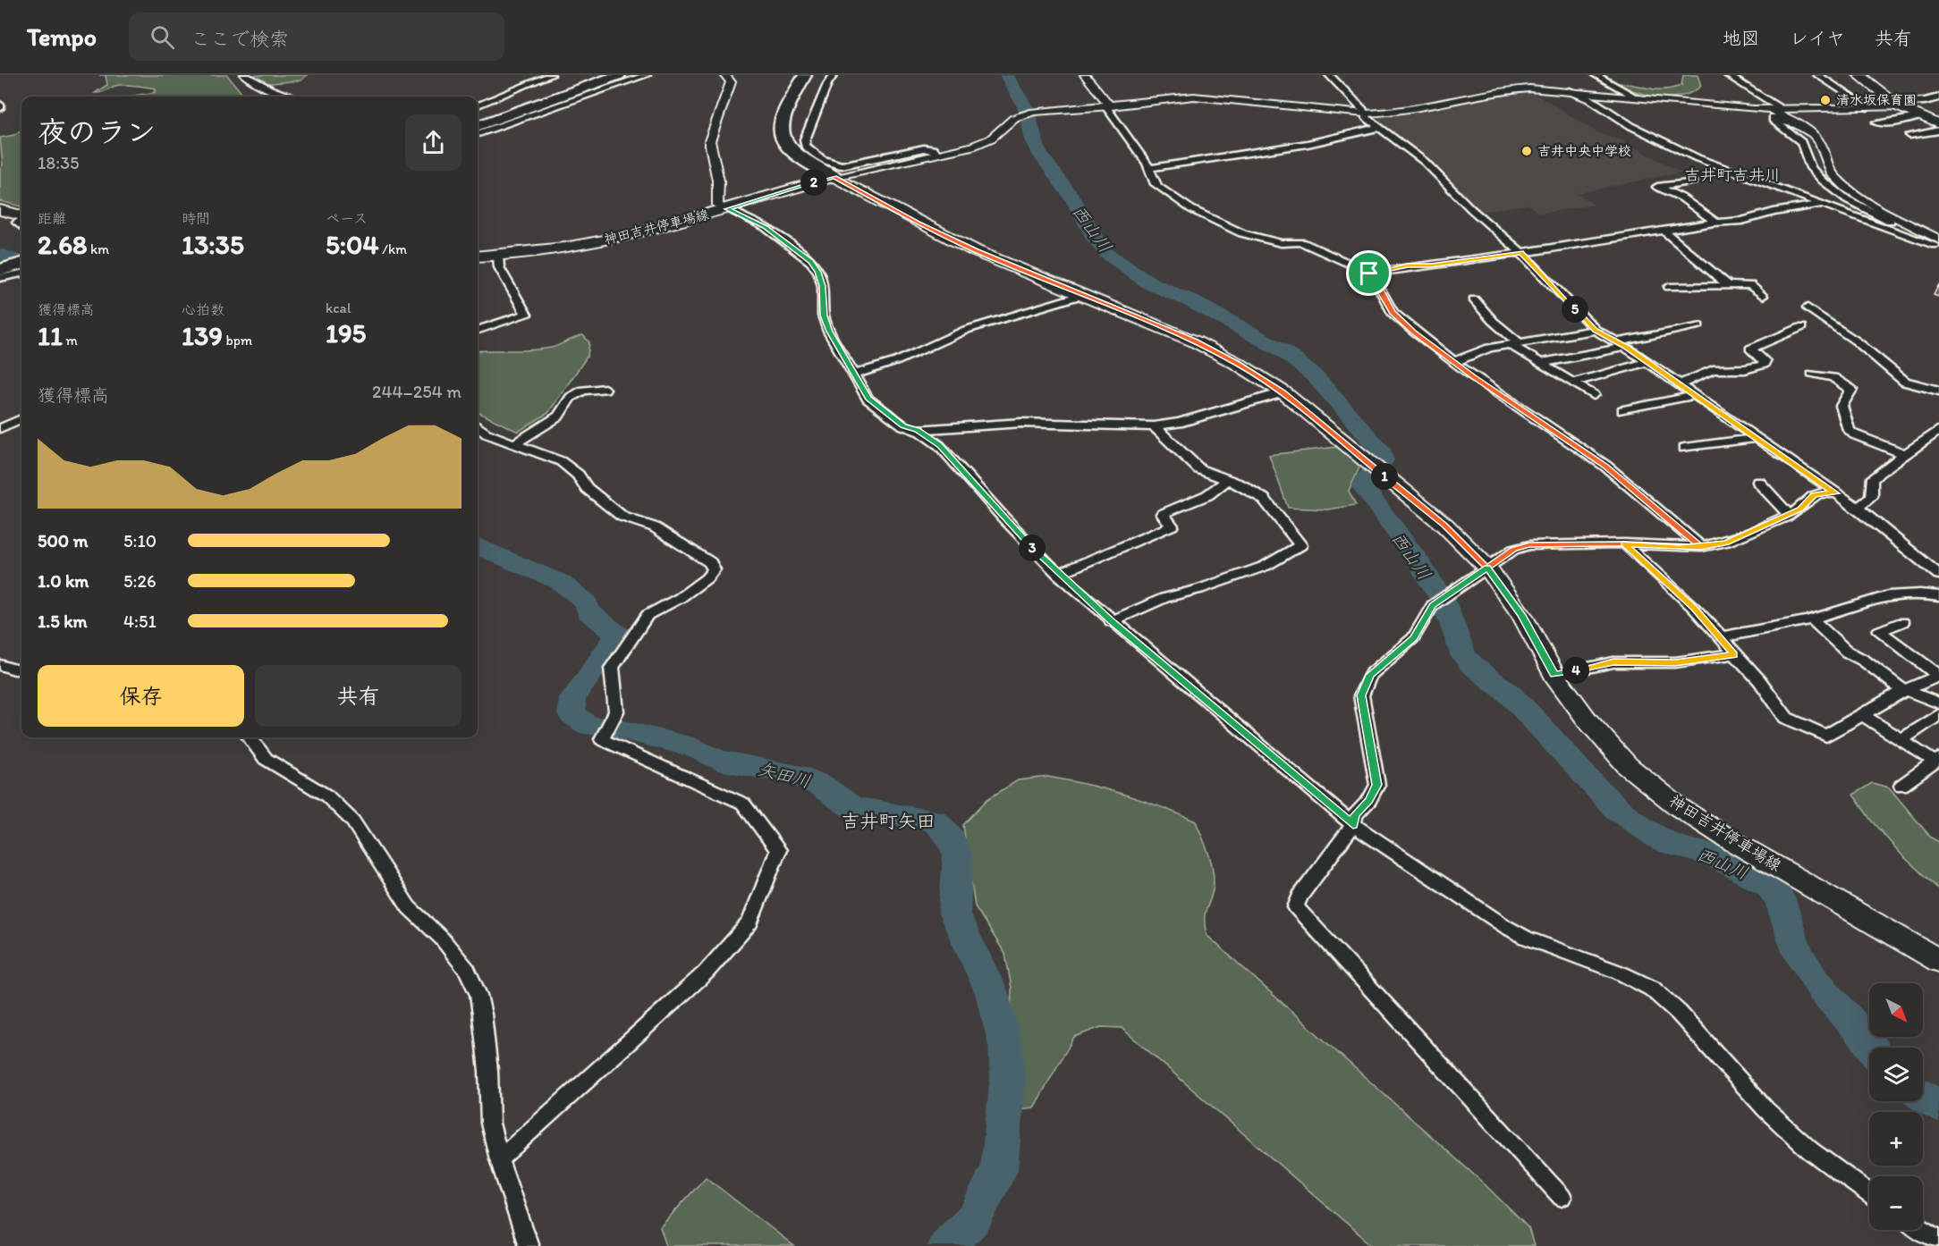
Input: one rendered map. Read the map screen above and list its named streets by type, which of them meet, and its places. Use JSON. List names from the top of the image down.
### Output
{
  "streets": {
    "main road": ["神田吉井停車場線"]
  },
  "districts": ["吉井町吉井川", "吉井町矢田"],
  "water": ["西山川", "矢田川"],
  "places": ["清水坂保育園", "吉井中央中学校"],
  "north": "bottom right",
  "page": {
    "header": "Tempo",
    "search": "ここで検索",
    "nav": ["地図", "レイヤ", "共有"],
    "heading": ["夜のラン", "18:35"],
    "pins": [
      "2",
      "5",
      "1",
      "3",
      "4"
    ],
    "stats": [
      ["距離", "2.68 km"],
      ["時間", "13:35"],
      ["ペース", "5:04 /km"],
      ["獲得標高", "11 m"],
      ["心拍数", "139 bpm"],
      ["kcal", "195"]
    ],
    "chart": ["獲得標高", "244–254 m"],
    "list": [
      {
        "name": "500 m",
        "note": "5:10"
      },
      {
        "name": "1.0 km",
        "note": "5:26"
      },
      {
        "name": "1.5 km",
        "note": "4:51"
      }
    ],
    "buttons": ["保存", "共有"],
    "map_buttons": ["+", "−"]
  }
}
